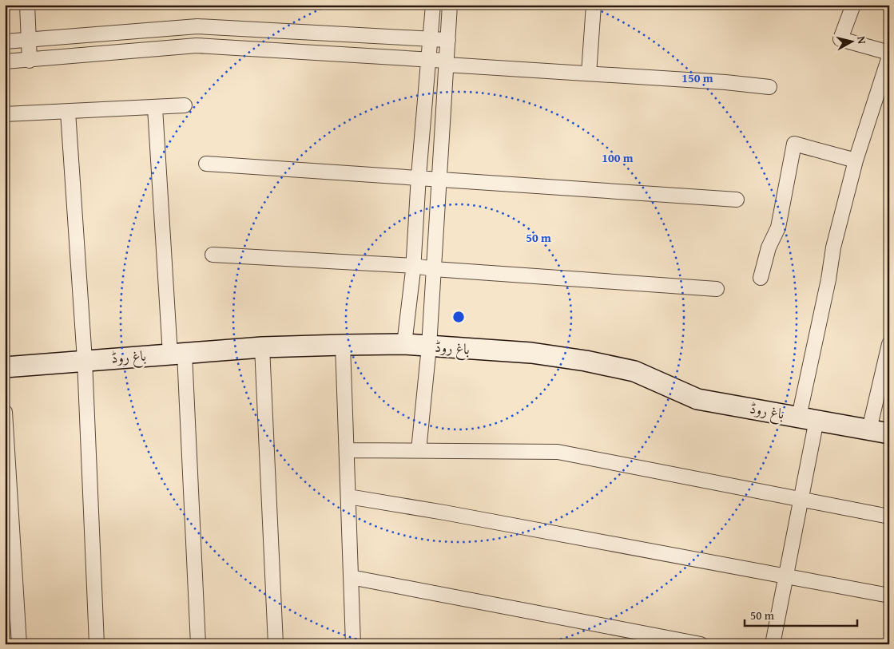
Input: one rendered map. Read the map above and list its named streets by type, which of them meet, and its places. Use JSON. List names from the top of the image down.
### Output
{
  "streets": {
    "street": ["باغ روڈ"]
  },
  "scale_bar": "50 m",
  "north": "right",
  "rings": ["150 m", "100 m", "50 m"]
}
